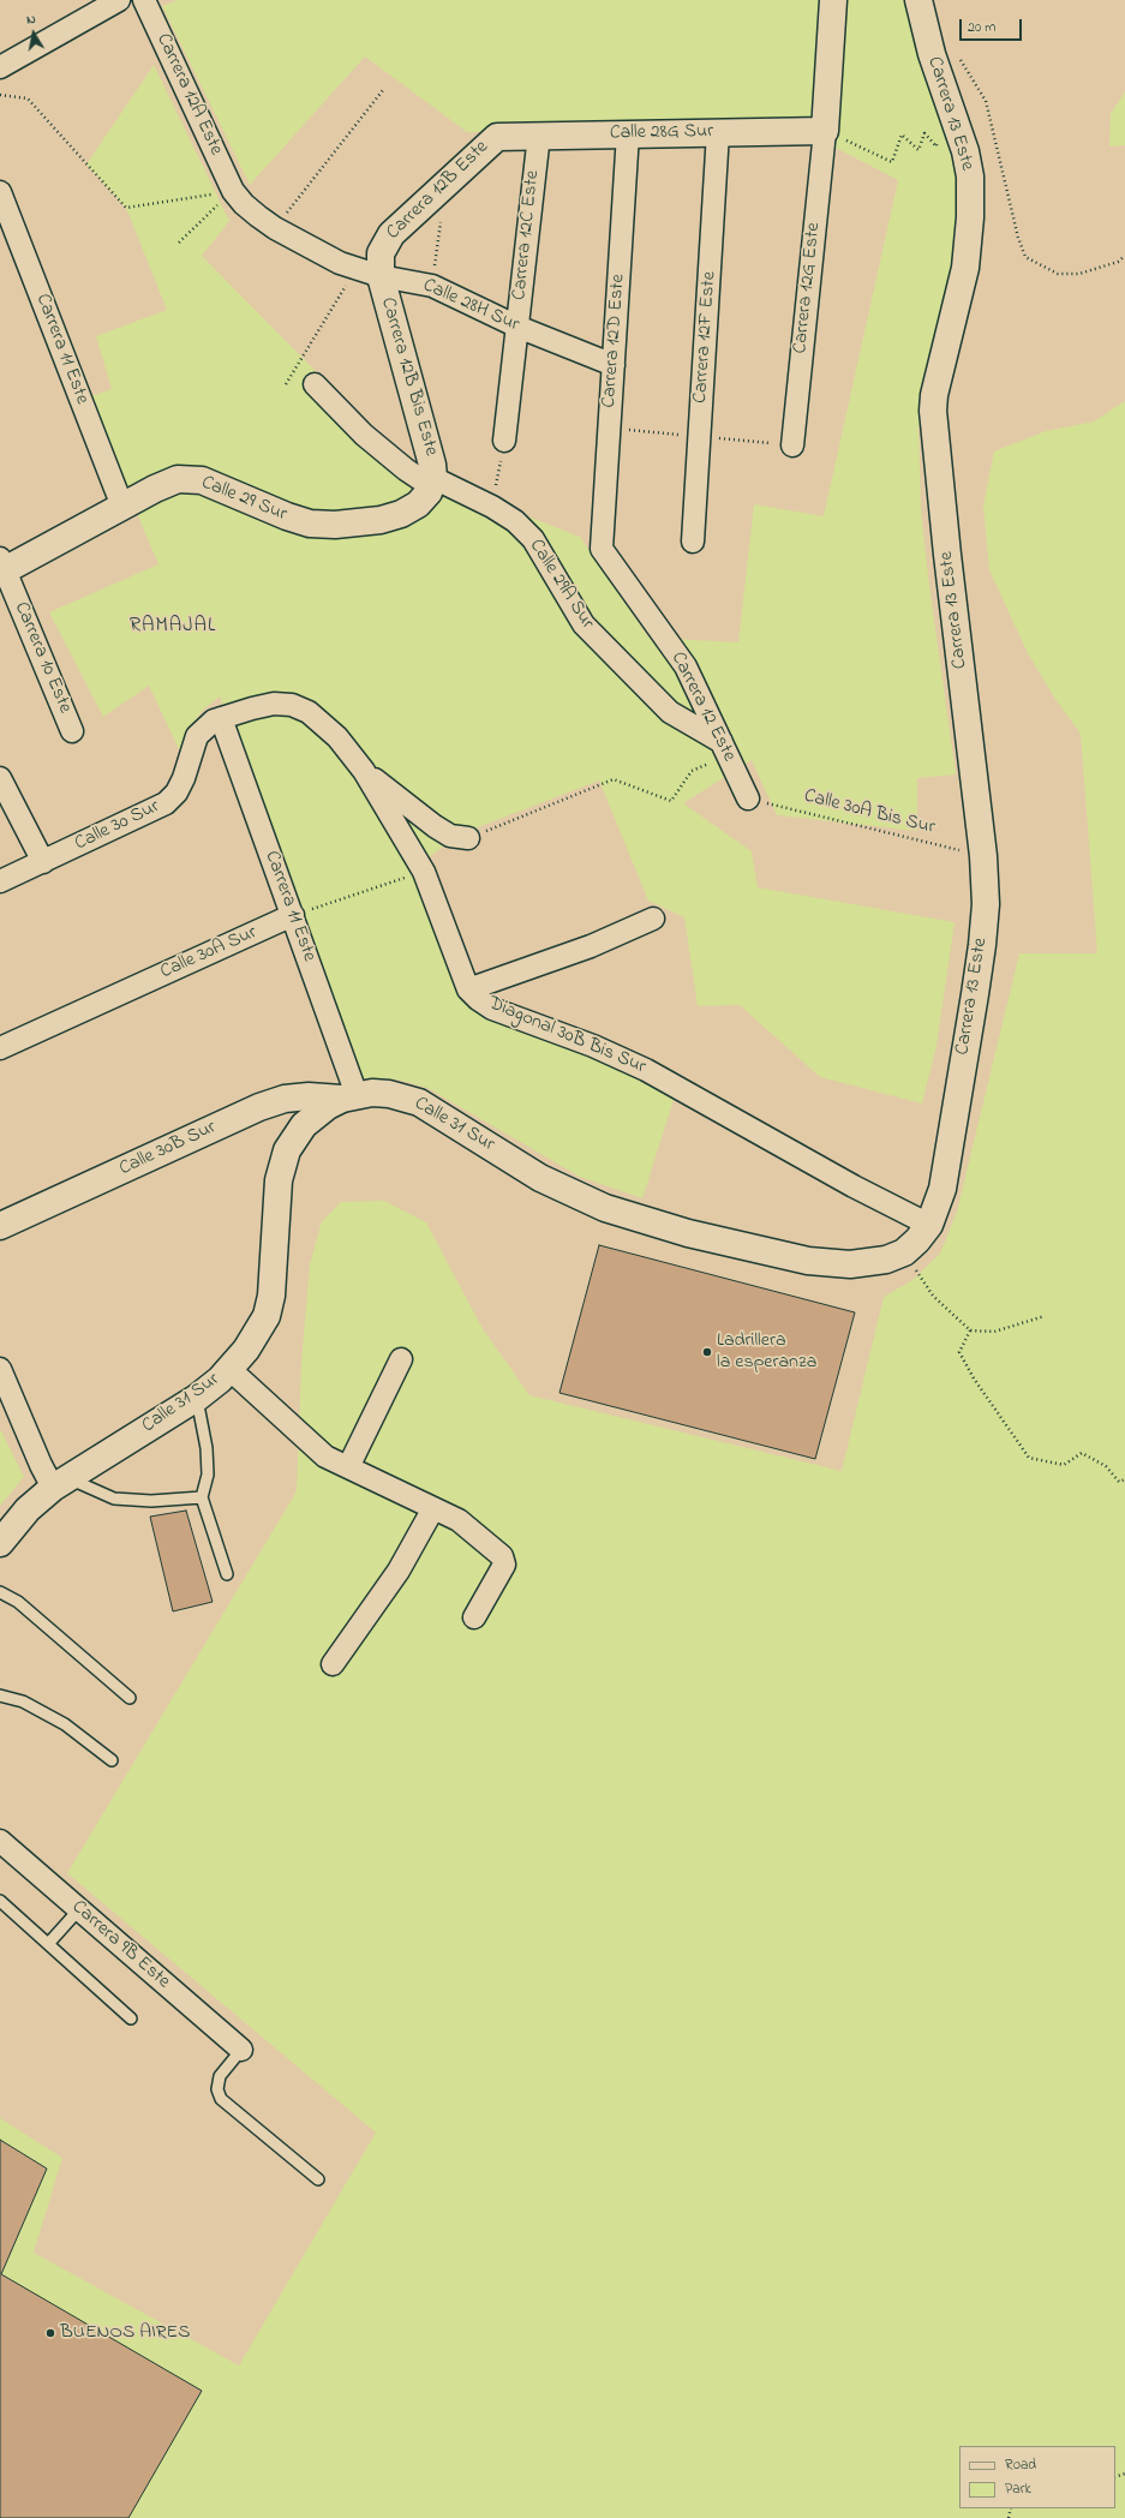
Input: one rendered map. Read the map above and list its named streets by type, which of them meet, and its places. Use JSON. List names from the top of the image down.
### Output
{
  "streets": {
    "main road": [
      "Carrera 13 Este",
      "Calle 28G Sur",
      "Carrera 12B Este",
      "Carrera 12B Bis Este",
      "Calle 29 Sur",
      "Calle 31 Sur",
      "Calle 30B Sur"
    ],
    "street": [
      "Carrera 12A Este",
      "Carrera 12C Este",
      "Carrera 12G Este",
      "Calle 28H Sur",
      "Carrera 12F Este",
      "Carrera 12D Este",
      "Carrera 11 Este",
      "Calle 29A Sur",
      "Carrera 10 Este",
      "Carrera 12 Este",
      "Calle 30 Sur",
      "Calle 30A Sur",
      "Diagonal 30B Bis Sur",
      "Carrera 9B Este"
    ],
    "path": ["Calle 30A Bis Sur"]
  },
  "crossings": [
    ["Carrera 12A Este", "Calle 28H Sur"],
    ["Carrera 13 Este", "Calle 30A Bis Sur"],
    ["Carrera 13 Este", "Diagonal 30B Bis Sur"],
    ["Carrera 13 Este", "Calle 31 Sur"],
    ["Calle 28G Sur", "Carrera 12B Este"],
    ["Calle 28G Sur", "Carrera 12C Este"],
    ["Calle 28G Sur", "Carrera 12G Este"],
    ["Calle 28G Sur", "Carrera 12F Este"],
    ["Calle 28G Sur", "Carrera 12D Este"],
    ["Carrera 12B Este", "Calle 28H Sur"],
    ["Carrera 12B Este", "Carrera 12B Bis Este"],
    ["Carrera 12C Este", "Calle 28H Sur"],
    ["Calle 28H Sur", "Carrera 12D Este"],
    ["Calle 28H Sur", "Carrera 12B Bis Este"],
    ["Carrera 12D Este", "Carrera 12 Este"],
    ["Carrera 11 Este", "Calle 29 Sur"],
    ["Carrera 11 Este", "Calle 30 Sur"],
    ["Carrera 11 Este", "Calle 30A Sur"],
    ["Carrera 11 Este", "Diagonal 30B Bis Sur"],
    ["Carrera 11 Este", "Calle 31 Sur"],
    ["Carrera 11 Este", "Calle 30B Sur"],
    ["Carrera 12B Bis Este", "Calle 29 Sur"],
    ["Carrera 12B Bis Este", "Calle 29A Sur"],
    ["Calle 29 Sur", "Calle 29A Sur"],
    ["Calle 29 Sur", "Carrera 10 Este"],
    ["Calle 29A Sur", "Carrera 12 Este"],
    ["Carrera 12 Este", "Calle 30A Bis Sur"],
    ["Calle 30 Sur", "Diagonal 30B Bis Sur"],
    ["Diagonal 30B Bis Sur", "Calle 31 Sur"],
    ["Calle 31 Sur", "Calle 30B Sur"]
  ],
  "districts": ["RAMAJAL"],
  "places": ["Ladrillera la esperanza", "BUENOS AIRES"],
  "legend": ["Road", "Park"],
  "scale_bar": "20 m",
  "north": "top"
}
